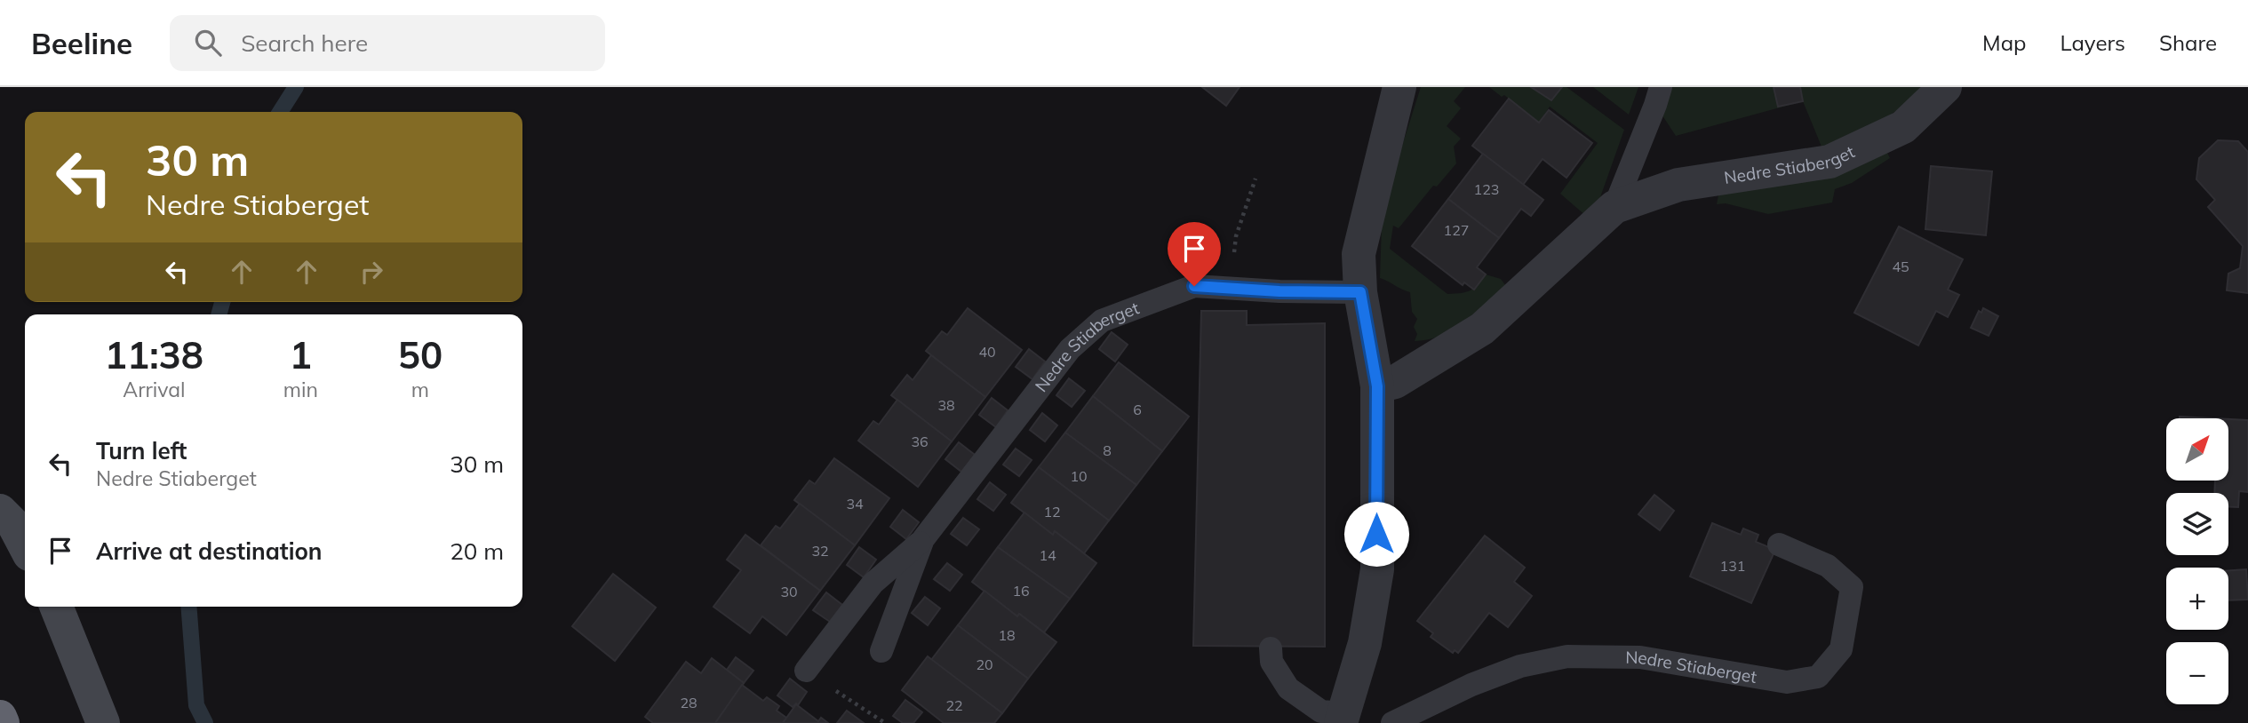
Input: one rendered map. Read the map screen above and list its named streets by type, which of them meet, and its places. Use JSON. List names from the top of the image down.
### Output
{
  "streets": {
    "street": ["Nedre Stiaberget"]
  },
  "house_numbers": [
    "123",
    "127",
    "45",
    "40",
    "38",
    "6",
    "36",
    "8",
    "10",
    "34",
    "12",
    "32",
    "14",
    "131",
    "16",
    "30",
    "18",
    "20",
    "28",
    "22"
  ],
  "north": "top right",
  "page": {
    "header": "Beeline",
    "search": "Search here",
    "nav": ["Map", "Layers", "Share"],
    "turn": ["30 m", "Nedre Stiaberget"],
    "eta": [
      "11:38",
      "Arrival",
      "1",
      "min",
      "50",
      "m"
    ],
    "map_buttons": ["+", "−"],
    "list": [
      {
        "name": "Turn left",
        "note": "Nedre Stiaberget",
        "value": "30 m"
      },
      {
        "name": "Arrive at destination",
        "value": "20 m"
      }
    ]
  }
}
